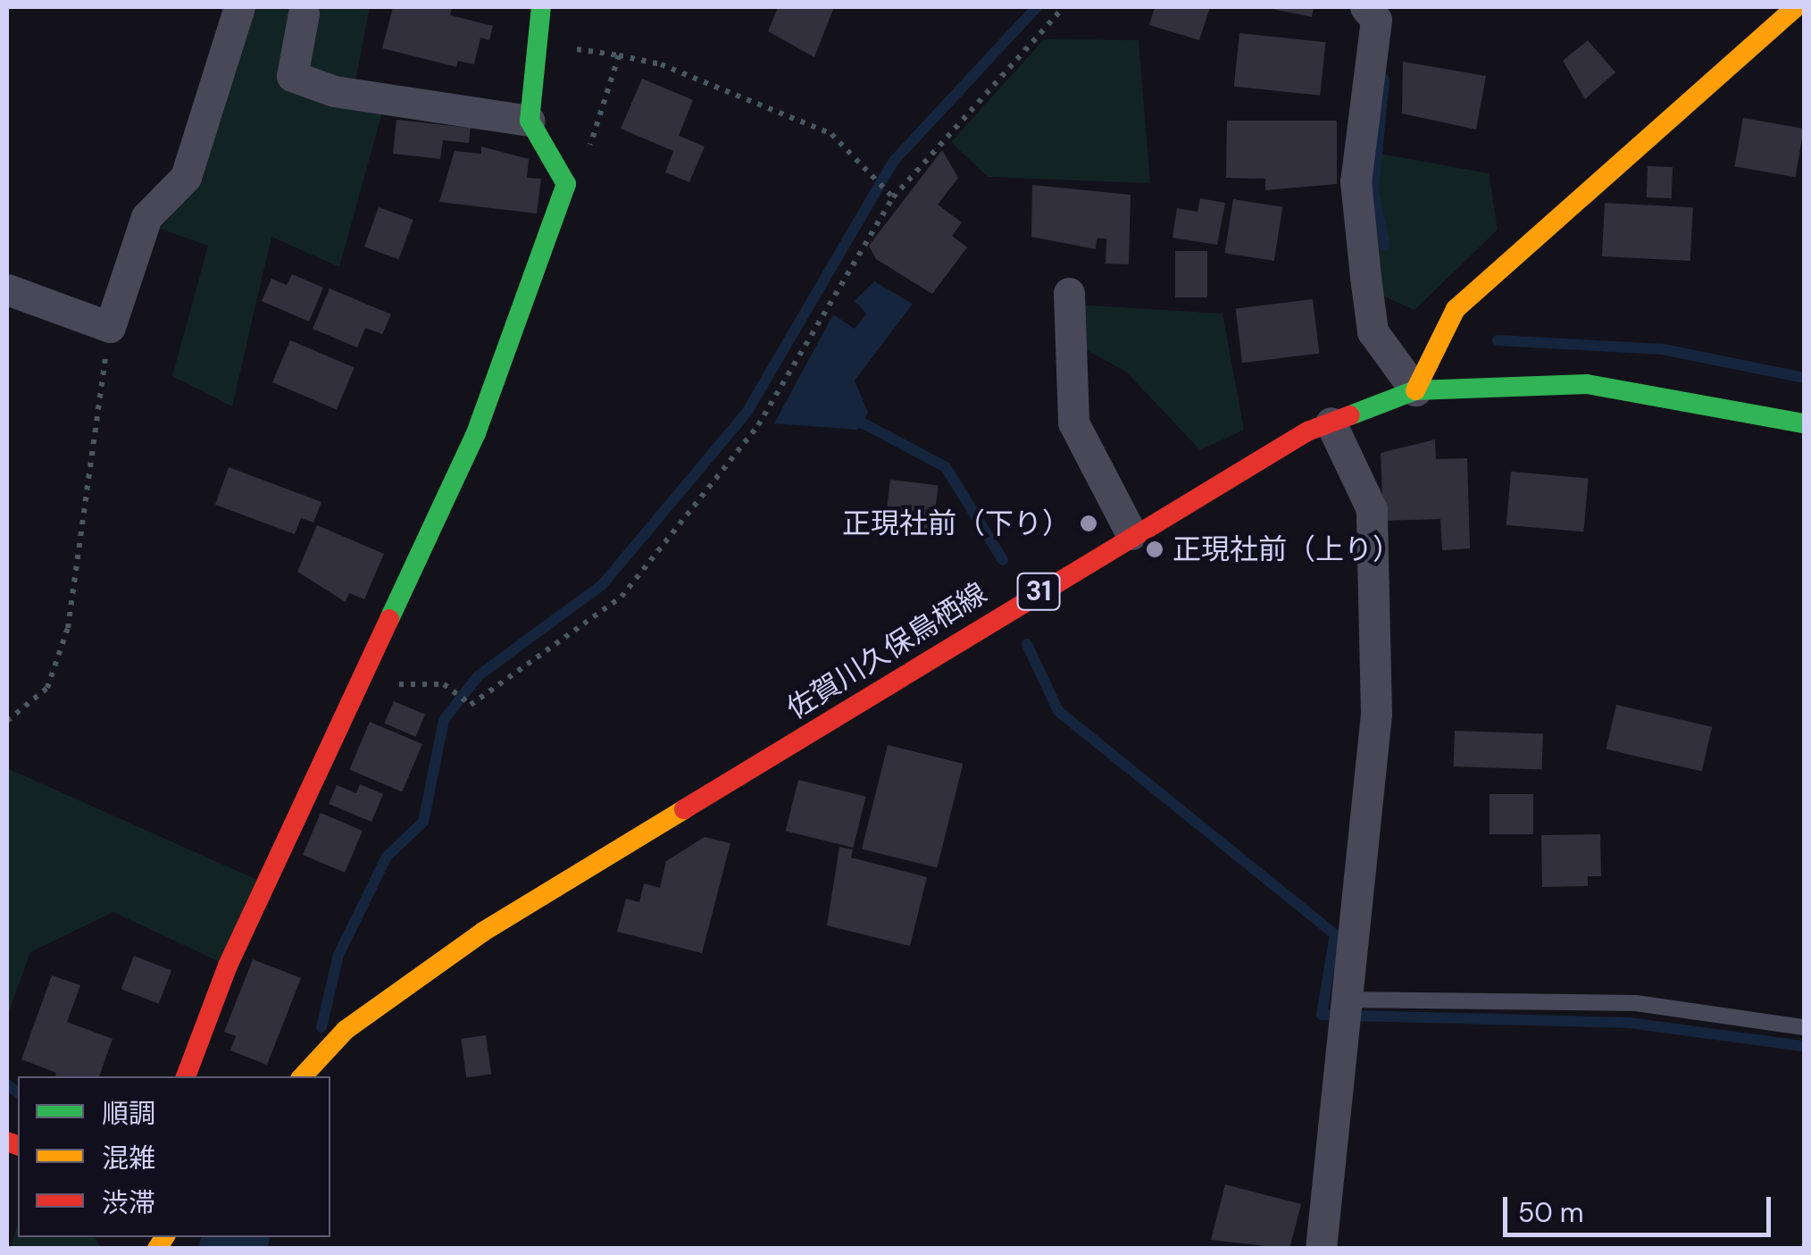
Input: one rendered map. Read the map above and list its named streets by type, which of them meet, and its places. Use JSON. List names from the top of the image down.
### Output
{
  "streets": {
    "street": ["31", "佐賀川久保鳥栖線"]
  },
  "places": ["正現社前（下り）", "正現社前（上り）"],
  "legend": ["順調", "混雑", "渋滞"],
  "scale_bar": "50 m"
}
